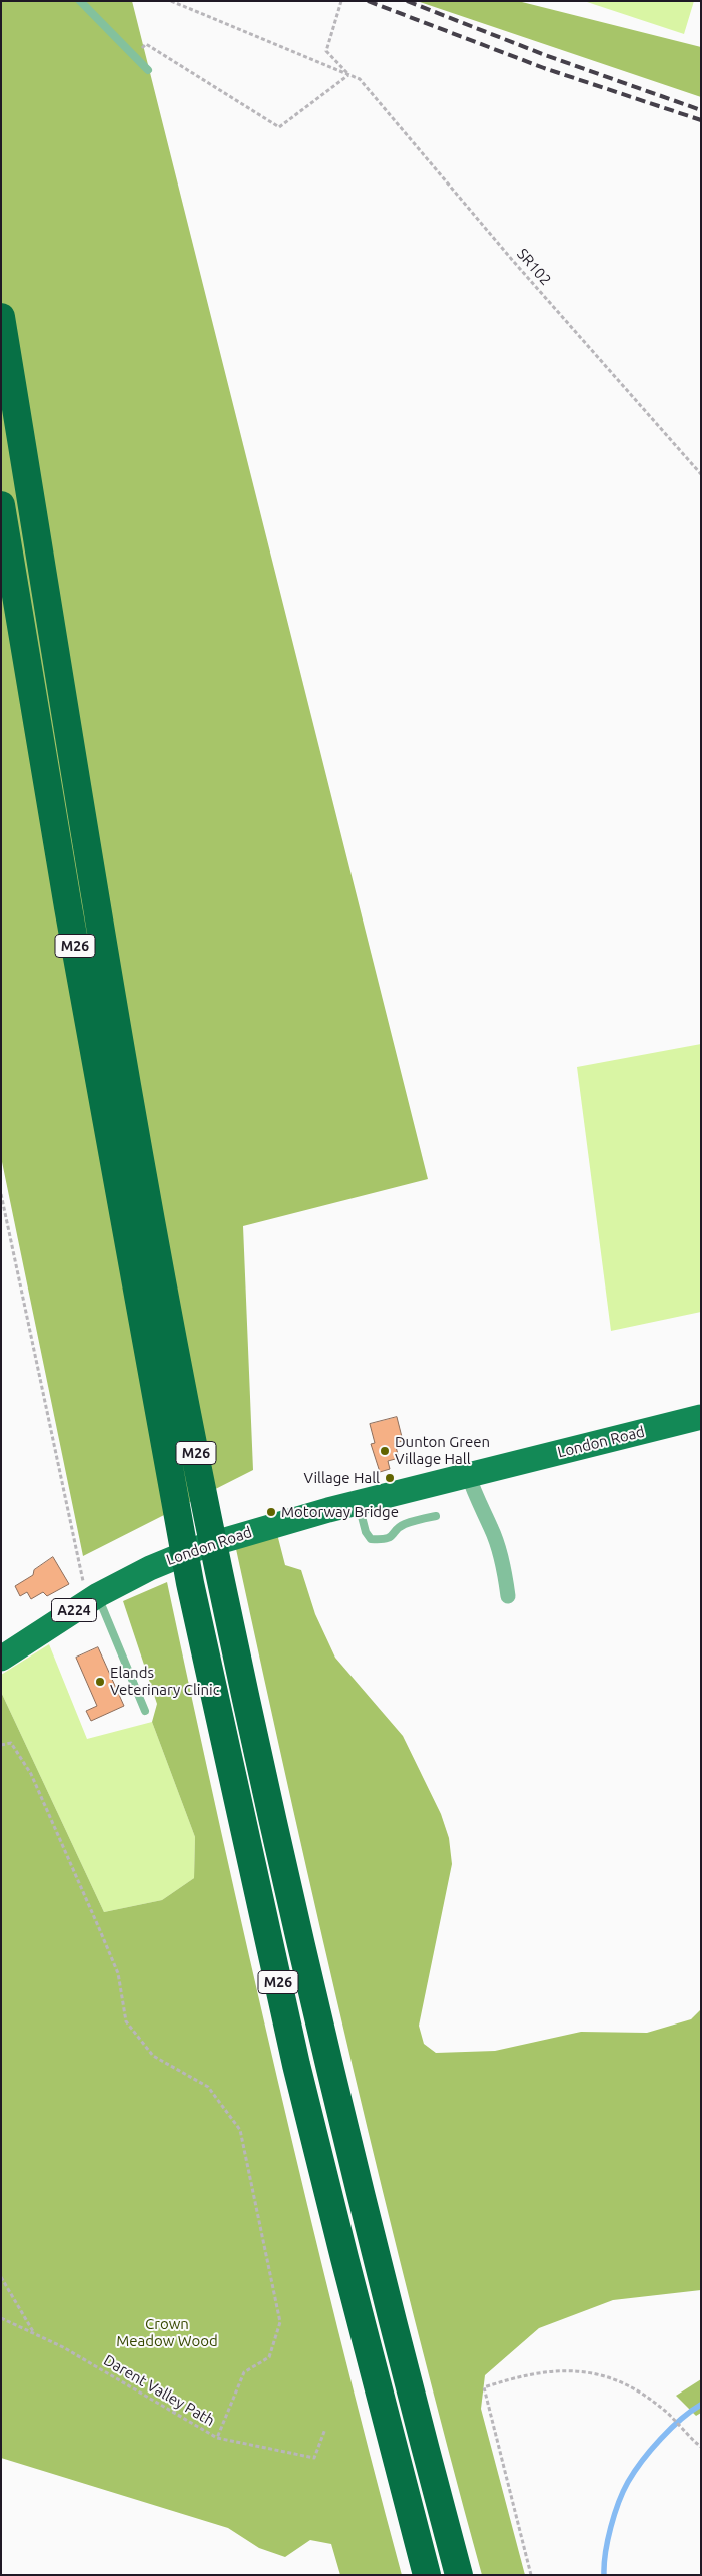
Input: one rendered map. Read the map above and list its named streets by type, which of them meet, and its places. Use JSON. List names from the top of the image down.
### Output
{
  "streets": {
    "highway": ["M26"],
    "main road": ["London Road", "A224"],
    "path": ["SR102", "Darent Valley Path"]
  },
  "parks": ["Crown Meadow Wood"],
  "places": [
    "Dunton Green Village Hall",
    "Village Hall",
    "Motorway Bridge",
    "Elands Veterinary Clinic"
  ]
}
